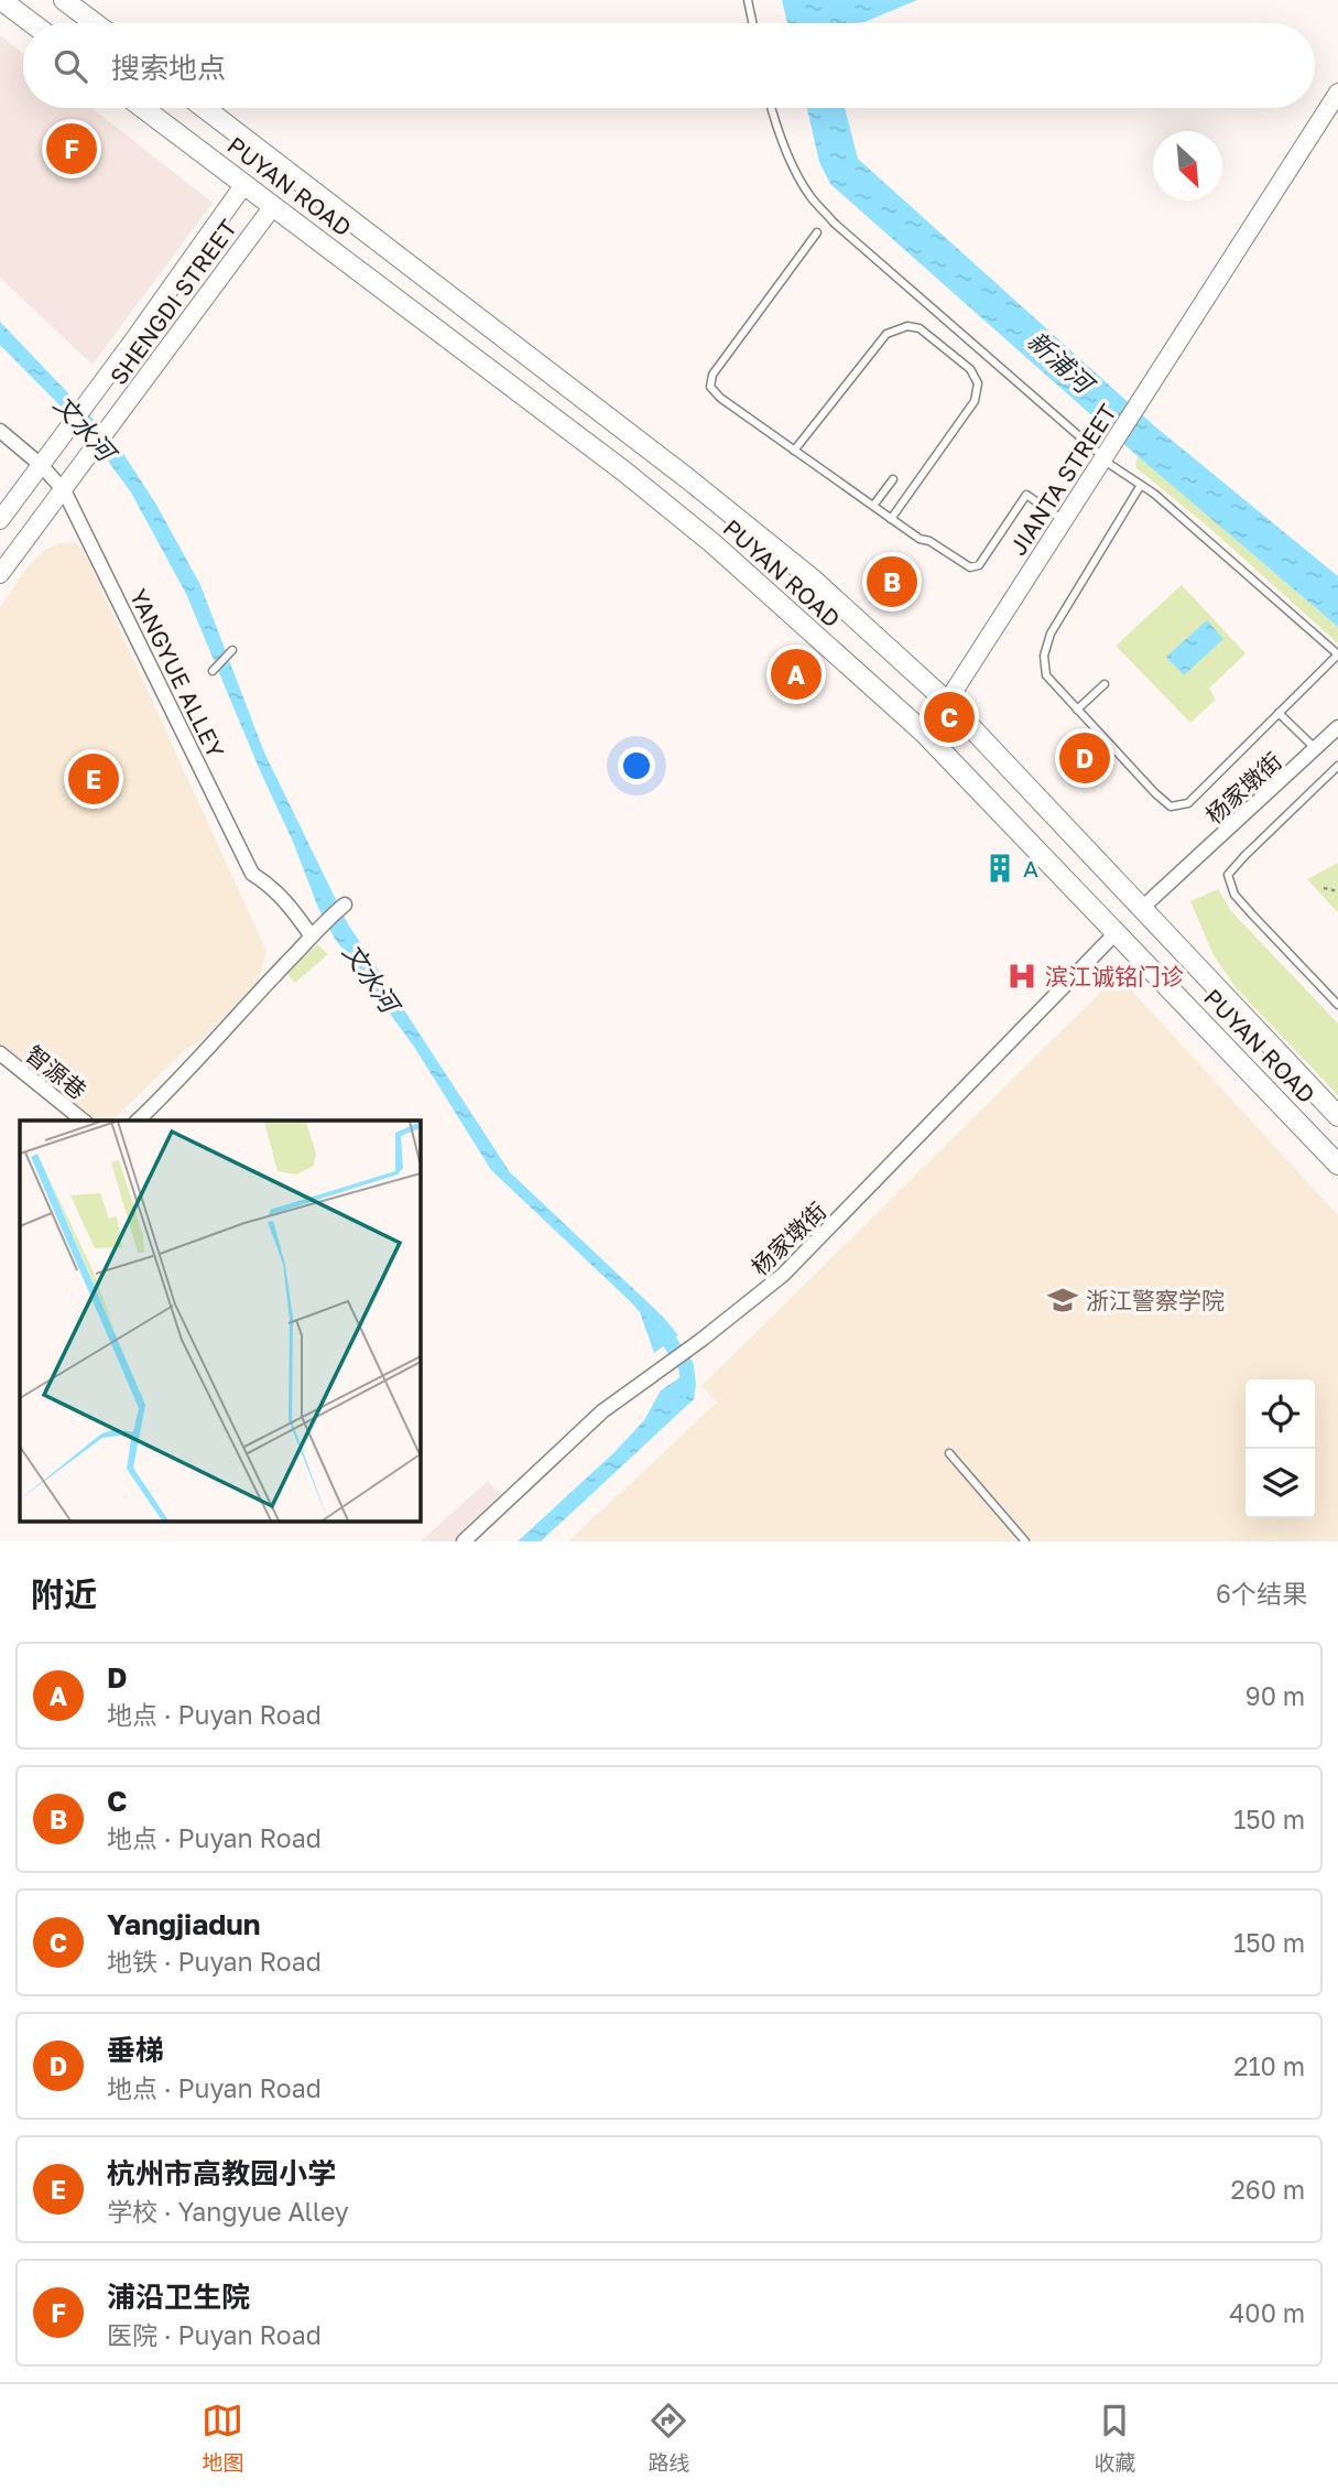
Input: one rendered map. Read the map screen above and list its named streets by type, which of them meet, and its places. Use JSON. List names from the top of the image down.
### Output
{
  "streets": {
    "main road": ["PUYAN ROAD"],
    "street": [
      "SHENGDI STREET",
      "JIANTA STREET",
      "YANGYUE ALLEY",
      "杨家墩街",
      "智源巷"
    ]
  },
  "crossings": [
    ["PUYAN ROAD", "SHENGDI STREET"],
    ["PUYAN ROAD", "JIANTA STREET"],
    ["PUYAN ROAD", "杨家墩街"],
    ["SHENGDI STREET", "YANGYUE ALLEY"]
  ],
  "water": ["新浦河", "文水河"],
  "places": {
    "building": ["A"],
    "hospital": ["滨江诚铭门诊"],
    "school or university": ["浙江警察学院"]
  },
  "north": "bottom right",
  "page": {
    "search": "搜索地点",
    "pins": [
      "F",
      "B",
      "A",
      "C",
      "D",
      "E"
    ],
    "heading": ["附近", "6个结果"],
    "list": [
      {
        "mark": "A",
        "name": "D",
        "note": "地点 · Puyan Road",
        "value": "90 m"
      },
      {
        "mark": "B",
        "name": "C",
        "note": "地点 · Puyan Road",
        "value": "150 m"
      },
      {
        "mark": "C",
        "name": "Yangjiadun",
        "note": "地铁 · Puyan Road",
        "value": "150 m"
      },
      {
        "mark": "D",
        "name": "垂梯",
        "note": "地点 · Puyan Road",
        "value": "210 m"
      },
      {
        "mark": "E",
        "name": "杭州市高教园小学",
        "note": "学校 · Yangyue Alley",
        "value": "260 m"
      },
      {
        "mark": "F",
        "name": "浦沿卫生院",
        "note": "医院 · Puyan Road",
        "value": "400 m"
      }
    ],
    "nav": ["地图", "路线", "收藏"]
  }
}
